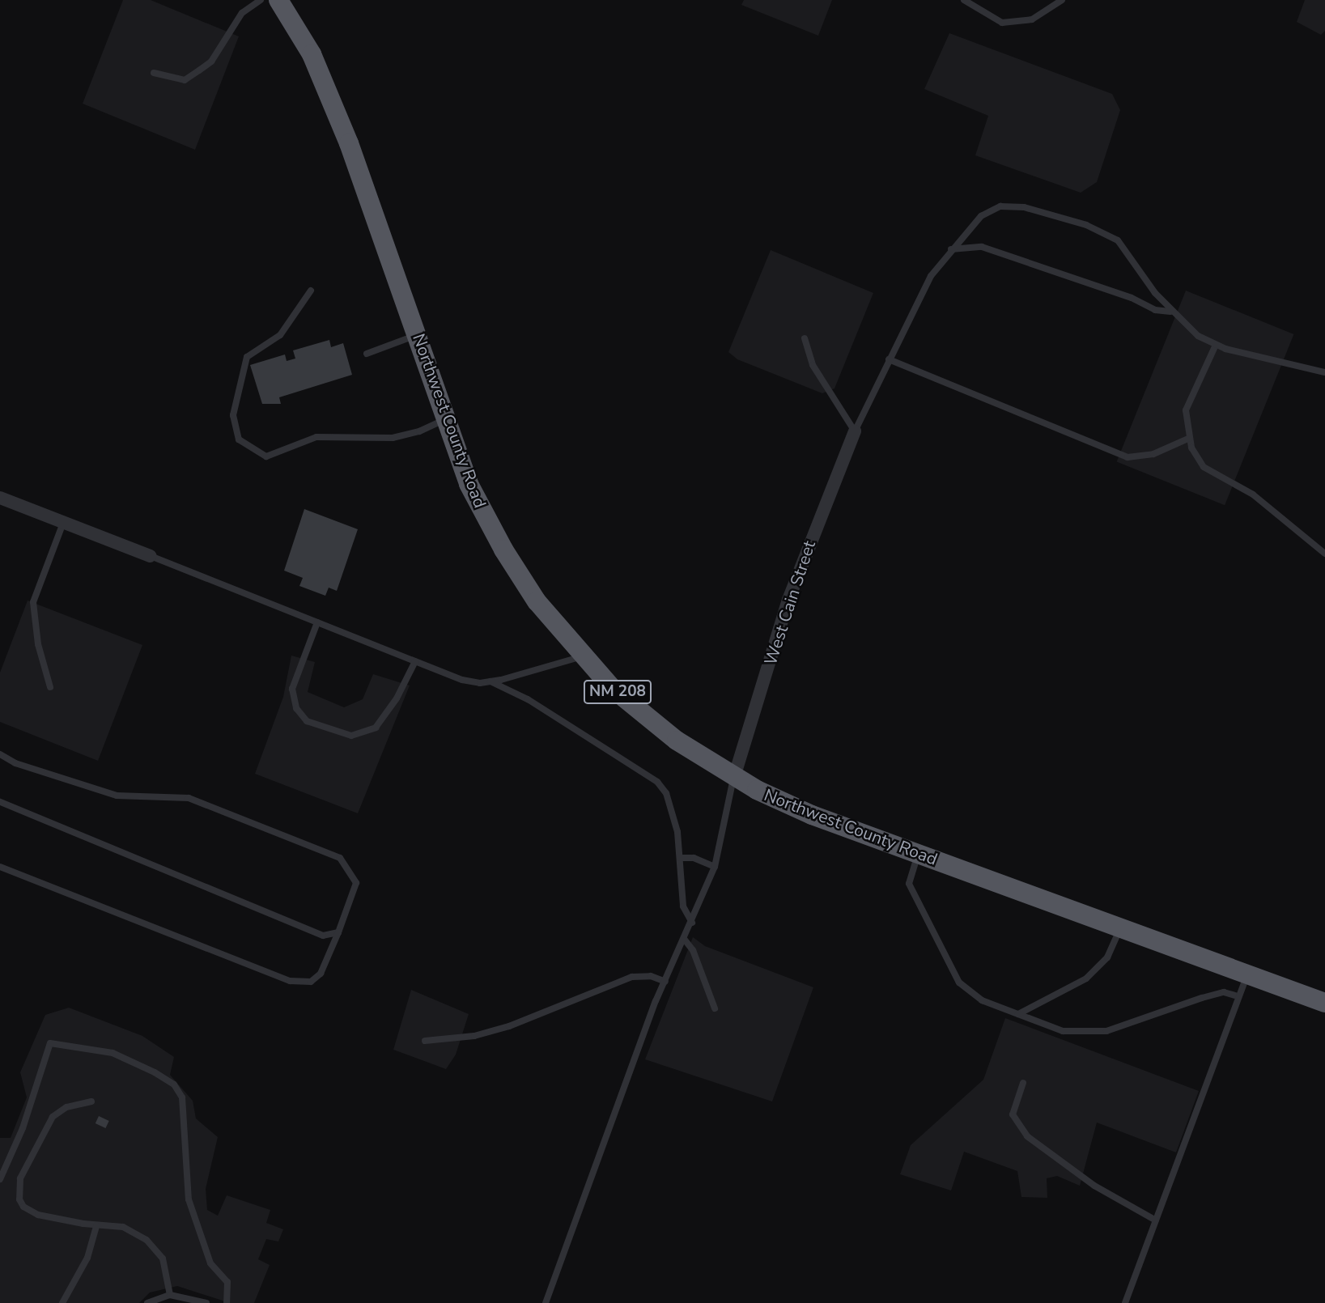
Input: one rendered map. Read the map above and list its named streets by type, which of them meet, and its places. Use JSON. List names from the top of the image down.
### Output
{
  "streets": {
    "highway": ["Northwest County Road", "NM 208"],
    "street": ["West Cain Street"]
  },
  "crossings": [
    ["Northwest County Road", "West Cain Street"]
  ]
}
